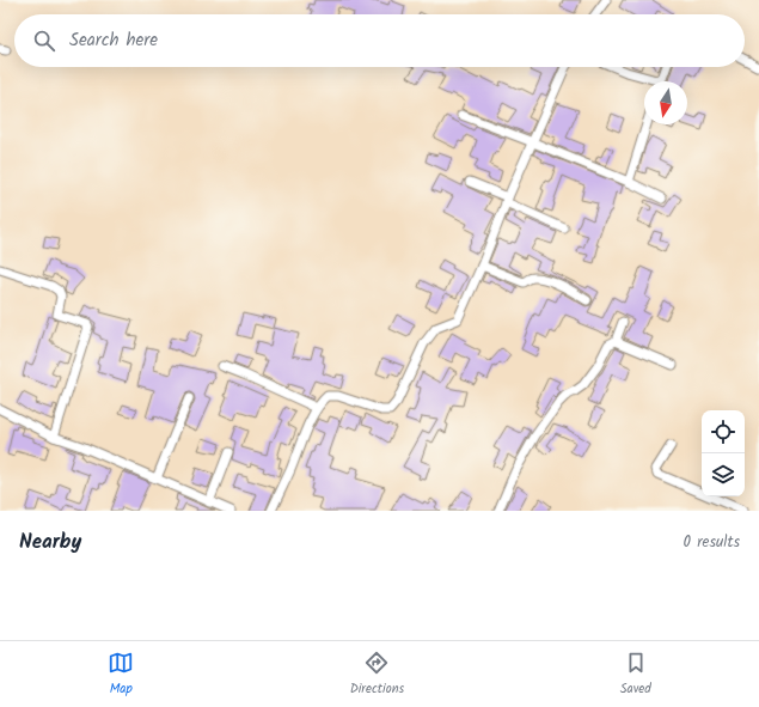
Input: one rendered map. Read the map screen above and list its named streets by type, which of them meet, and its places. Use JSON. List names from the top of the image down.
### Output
{
  "north": "bottom",
  "page": {
    "search": "Search here",
    "heading": ["Nearby", "0 results"],
    "nav": ["Map", "Directions", "Saved"]
  }
}
